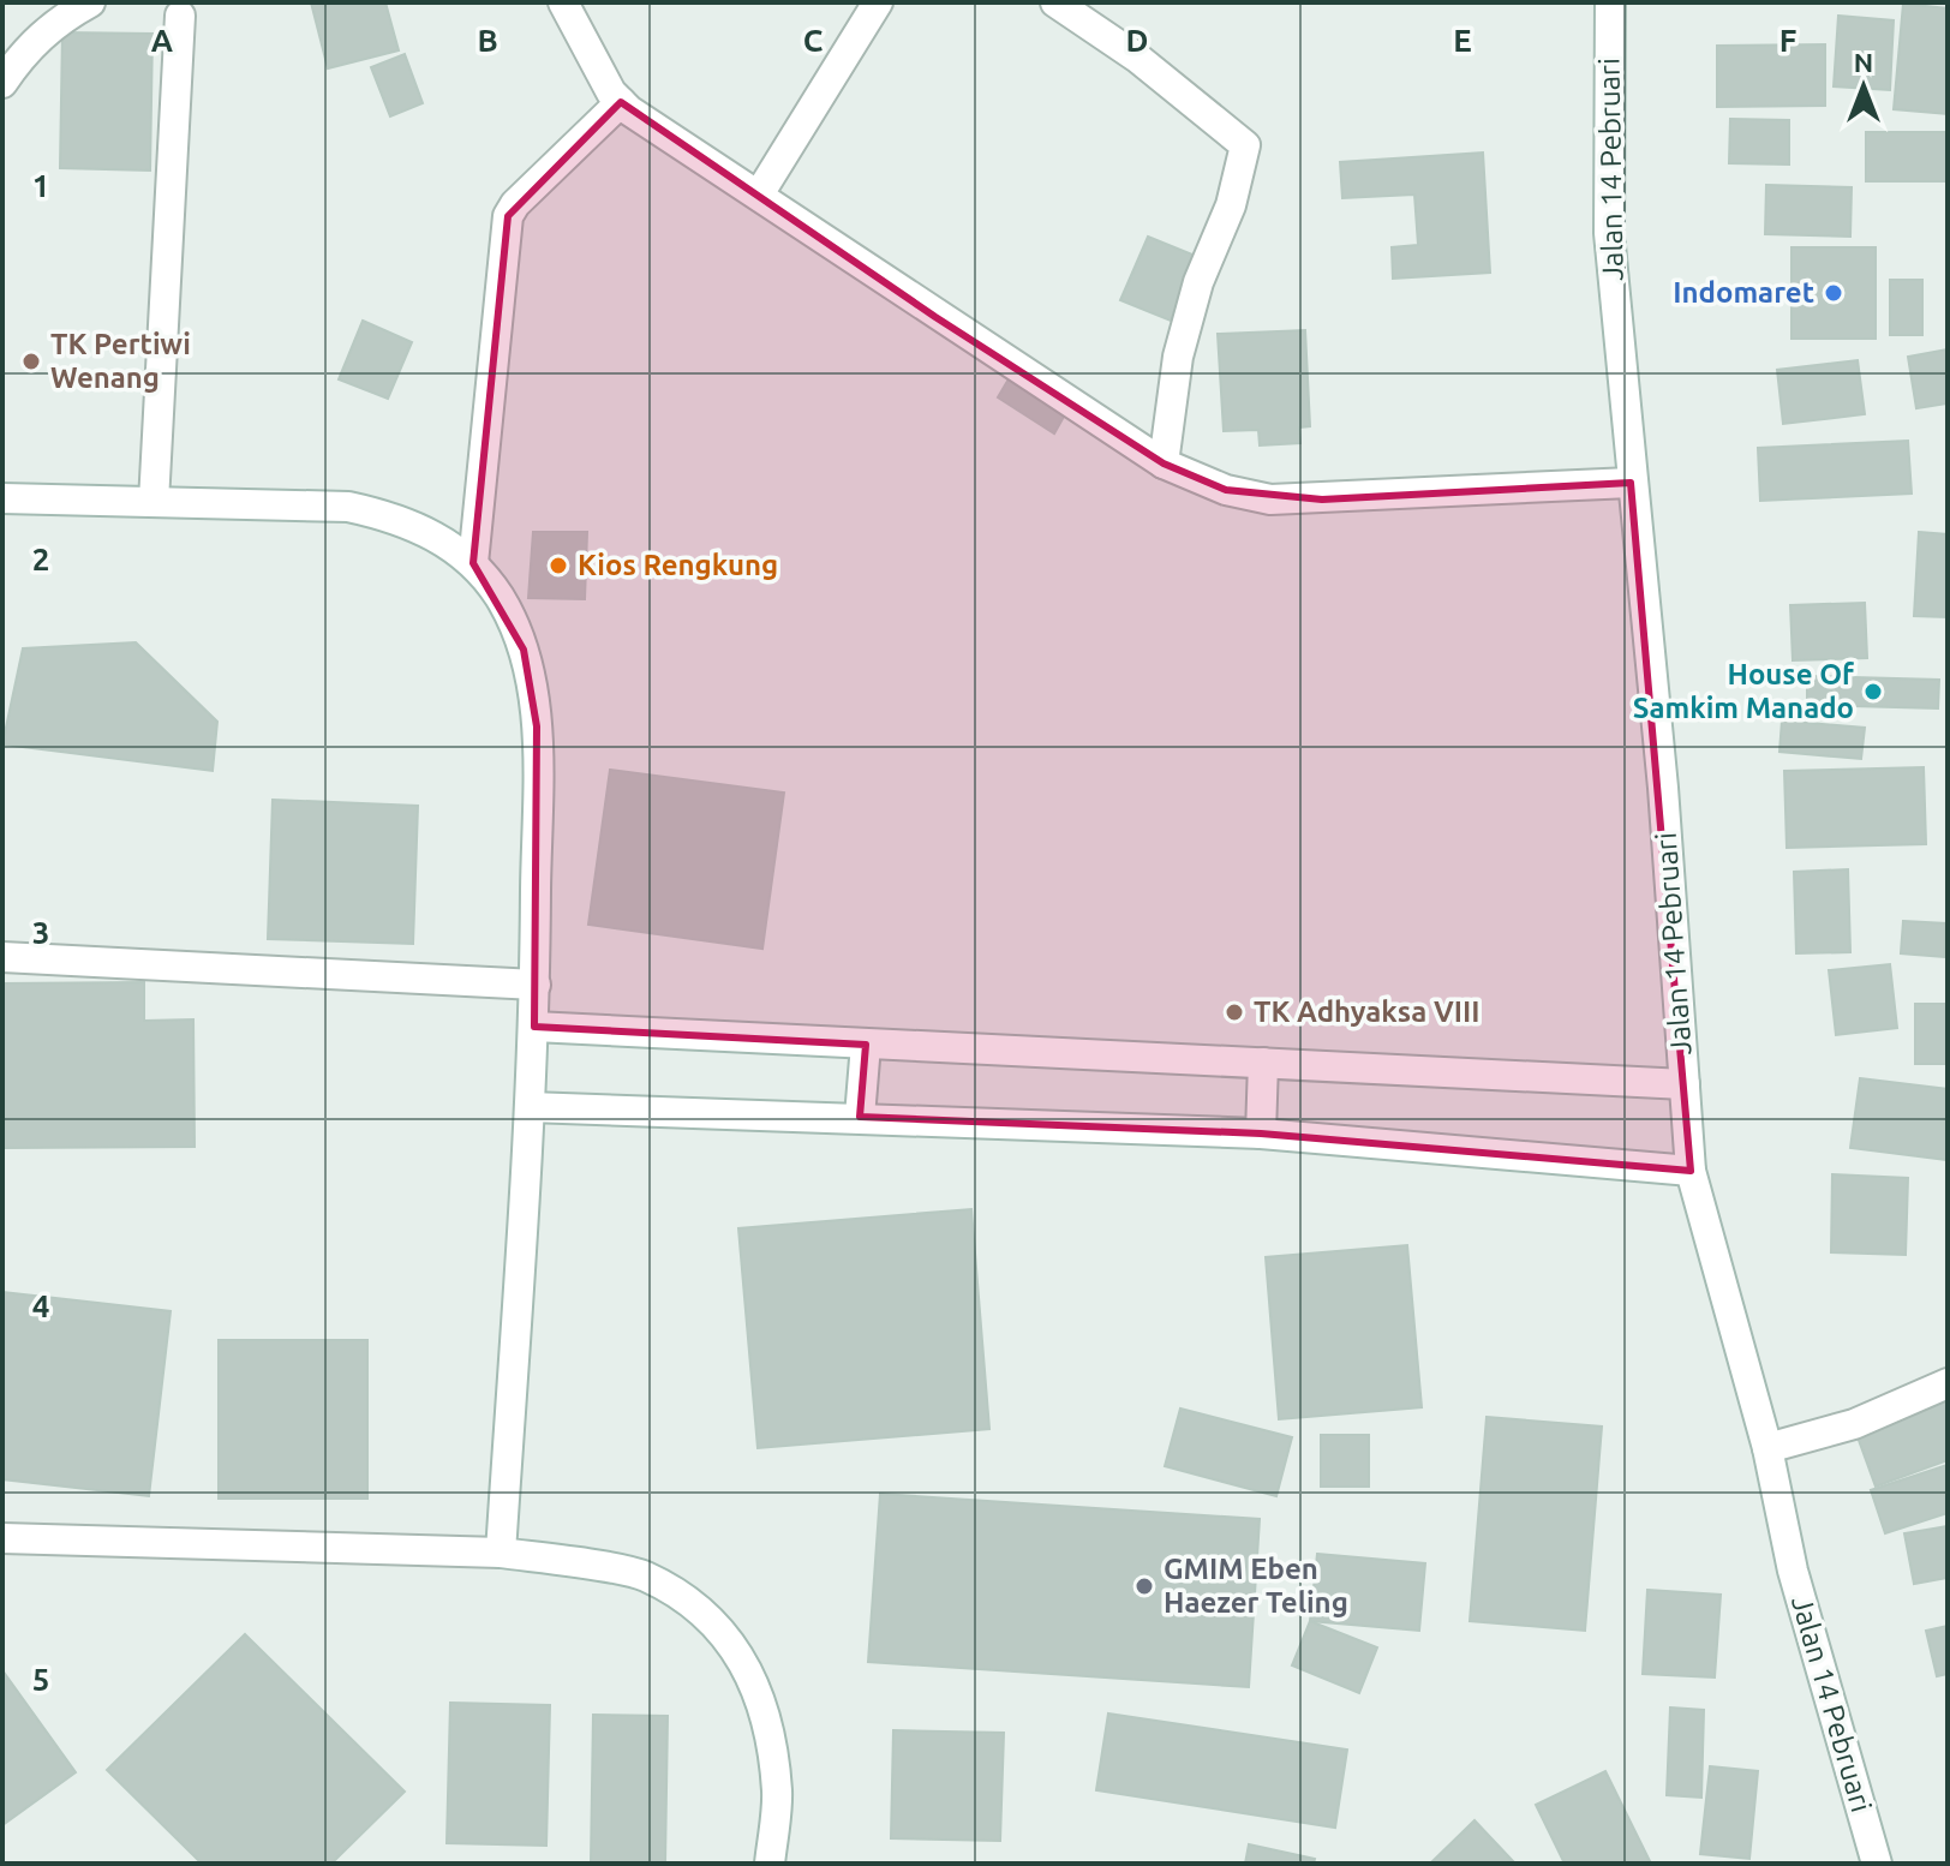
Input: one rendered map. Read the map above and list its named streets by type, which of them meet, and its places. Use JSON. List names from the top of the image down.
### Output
{
  "streets": {
    "street": ["Jalan 14 Pebruari"]
  },
  "places": [
    "Indomaret",
    "TK Pertiwi Wenang",
    "Kios Rengkung",
    "House Of Samkim Manado",
    "TK Adhyaksa VIII",
    "GMIM Eben Haezer Teling"
  ],
  "north": "top",
  "grid": {
    "columns": [
      "A",
      "B",
      "C",
      "D",
      "E",
      "F"
    ],
    "rows": [
      "1",
      "2",
      "3",
      "4",
      "5"
    ]
  }
}
